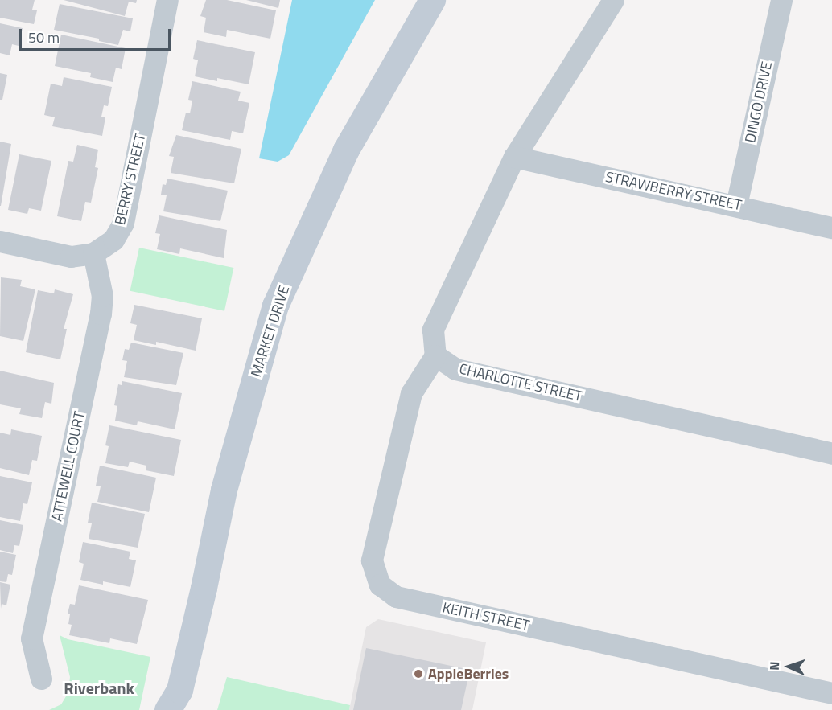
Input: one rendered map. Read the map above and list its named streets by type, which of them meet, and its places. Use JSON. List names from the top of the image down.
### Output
{
  "streets": {
    "street": [
      "DINGO DRIVE",
      "BERRY STREET",
      "STRAWBERRY STREET",
      "MARKET DRIVE",
      "CHARLOTTE STREET",
      "ATTEWELL COURT",
      "KEITH STREET"
    ]
  },
  "crossings": [
    ["DINGO DRIVE", "STRAWBERRY STREET"],
    ["BERRY STREET", "ATTEWELL COURT"],
    ["CHARLOTTE STREET", "KEITH STREET"]
  ],
  "districts": ["Riverbank"],
  "places": ["AppleBerries"],
  "scale_bar": "50 m",
  "north": "left"
}
